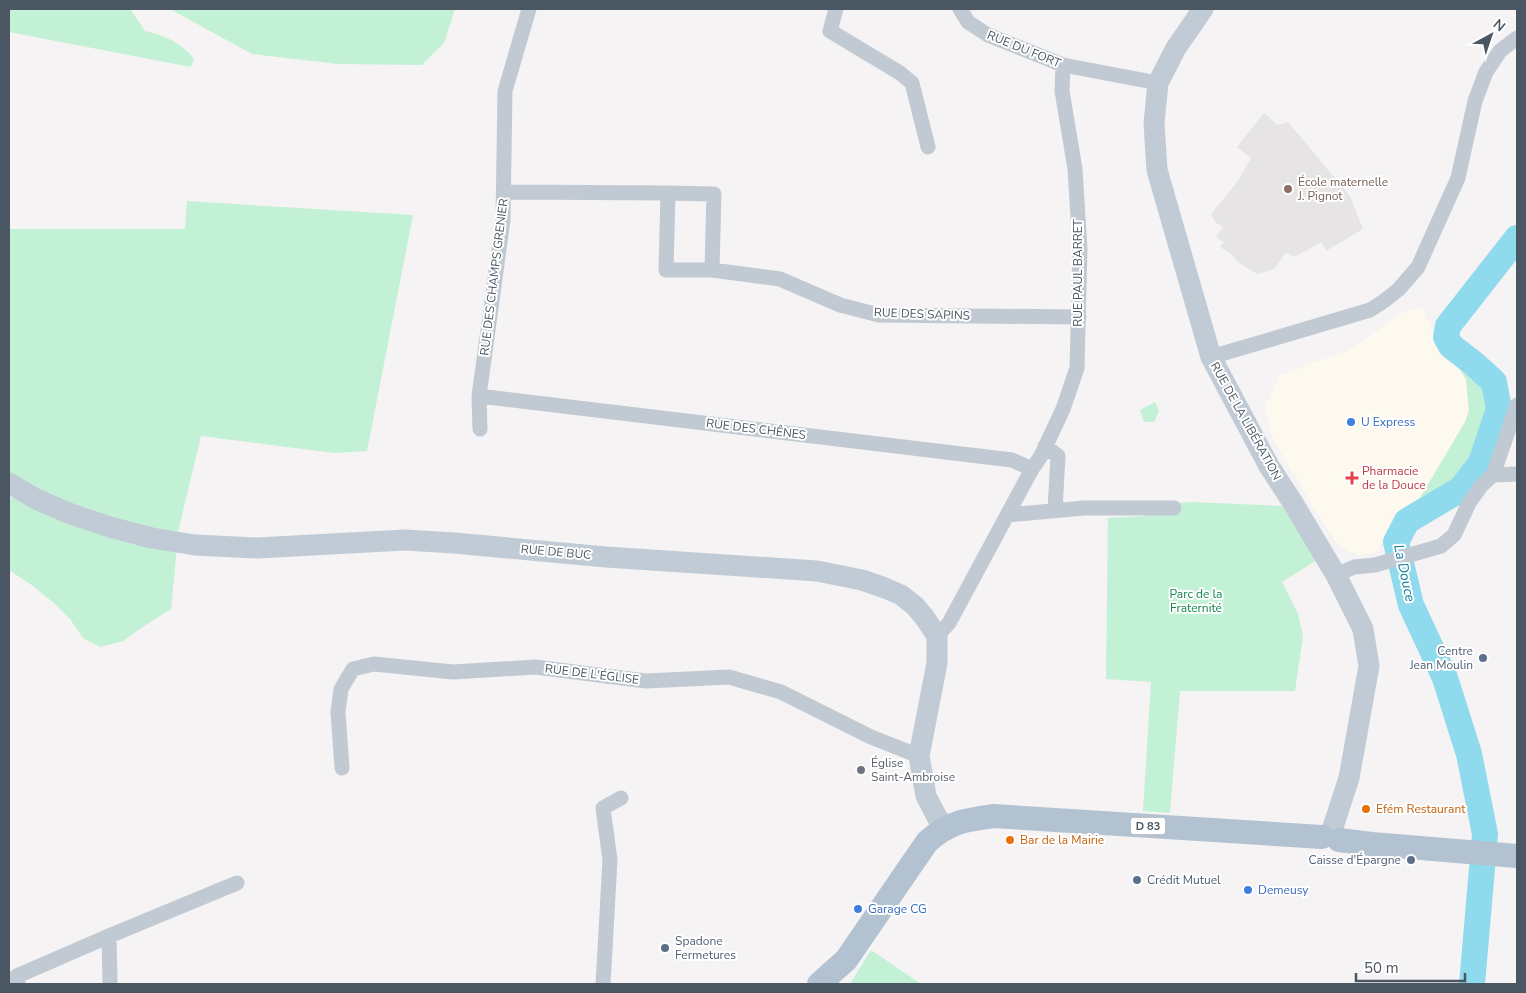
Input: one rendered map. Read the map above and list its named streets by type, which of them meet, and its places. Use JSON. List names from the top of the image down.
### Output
{
  "streets": {
    "main road": ["D 83"],
    "street": [
      "RUE DU FORT",
      "RUE PAUL BARRET",
      "RUE DES CHAMPS GRENIER",
      "RUE DES SAPINS",
      "RUE DE LA LIBÉRATION",
      "RUE DES CHÊNES",
      "RUE DE BUC",
      "RUE DE L'ÉGLISE"
    ]
  },
  "crossings": [
    ["RUE DU FORT", "RUE PAUL BARRET"],
    ["RUE DU FORT", "RUE DE LA LIBÉRATION"],
    ["RUE PAUL BARRET", "RUE DES SAPINS"],
    ["RUE PAUL BARRET", "RUE DES CHÊNES"],
    ["RUE PAUL BARRET", "RUE DE BUC"],
    ["RUE DES CHAMPS GRENIER", "RUE DES CHÊNES"],
    ["RUE DE LA LIBÉRATION", "D 83"]
  ],
  "water": ["La Douce"],
  "parks": ["Parc de la Fraternité"],
  "places": {
    "other": [
      "École maternelle J. Pignot",
      "U Express",
      "Centre Jean Moulin",
      "Église Saint-Ambroise",
      "Efém Restaurant",
      "Bar de la Mairie",
      "Caisse d'Épargne",
      "Crédit Mutuel",
      "Demeusy",
      "Garage CG",
      "Spadone Fermetures"
    ],
    "health": ["Pharmacie de la Douce"]
  },
  "scale_bar": "50 m",
  "north": "top right"
}
